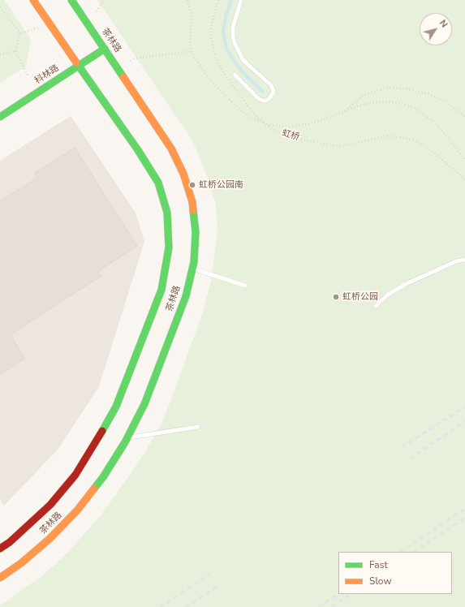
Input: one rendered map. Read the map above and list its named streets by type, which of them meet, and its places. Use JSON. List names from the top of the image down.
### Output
{
  "streets": {
    "street": ["茶林路", "科林路"],
    "path": ["虹桥"]
  },
  "crossings": [
    ["茶林路", "科林路"]
  ],
  "places": ["虹桥公园南", "虹桥公园"],
  "legend": ["Fast", "Slow"],
  "north": "top right"
}
